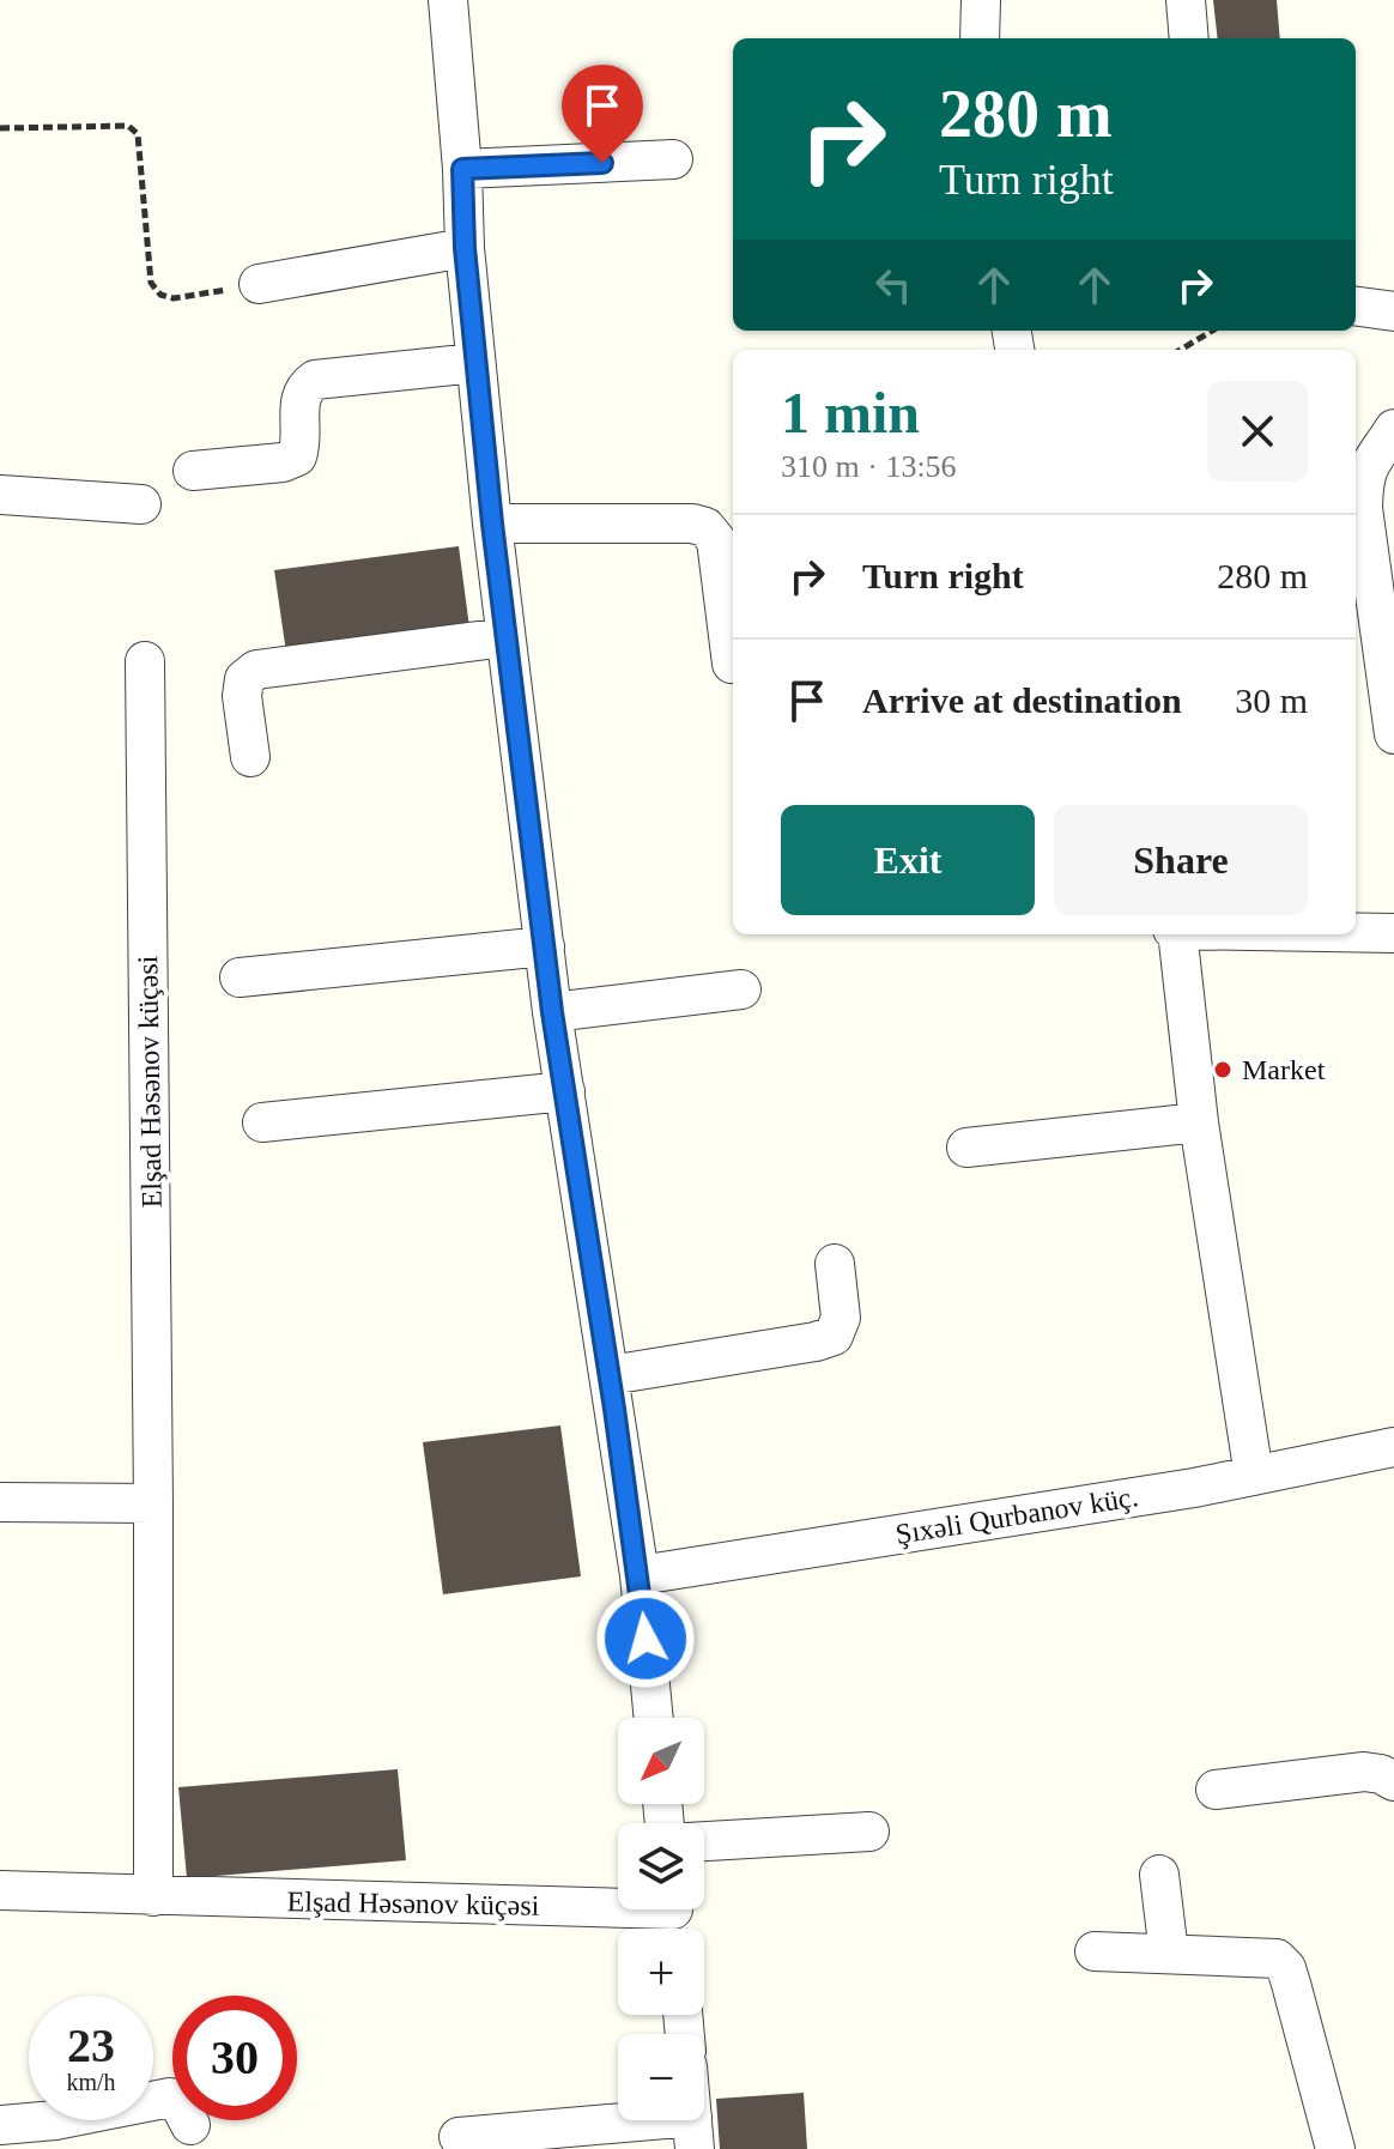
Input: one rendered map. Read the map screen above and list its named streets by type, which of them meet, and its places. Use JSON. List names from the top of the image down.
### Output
{
  "streets": {
    "street": ["Elşad Həsənov küçəsi", "Şıxəli Qurbanov küç."]
  },
  "places": ["Market"],
  "north": "bottom left",
  "page": {
    "turn": ["280 m", "Turn right"],
    "heading": ["1 min", "310 m · 13:56"],
    "list": [
      {
        "name": "Turn right",
        "value": "280 m"
      },
      {
        "name": "Arrive at destination",
        "value": "30 m"
      }
    ],
    "buttons": ["Exit", "Share"],
    "map_buttons": ["+", "−"],
    "speed": "23 km/h",
    "limit": "30"
  }
}
